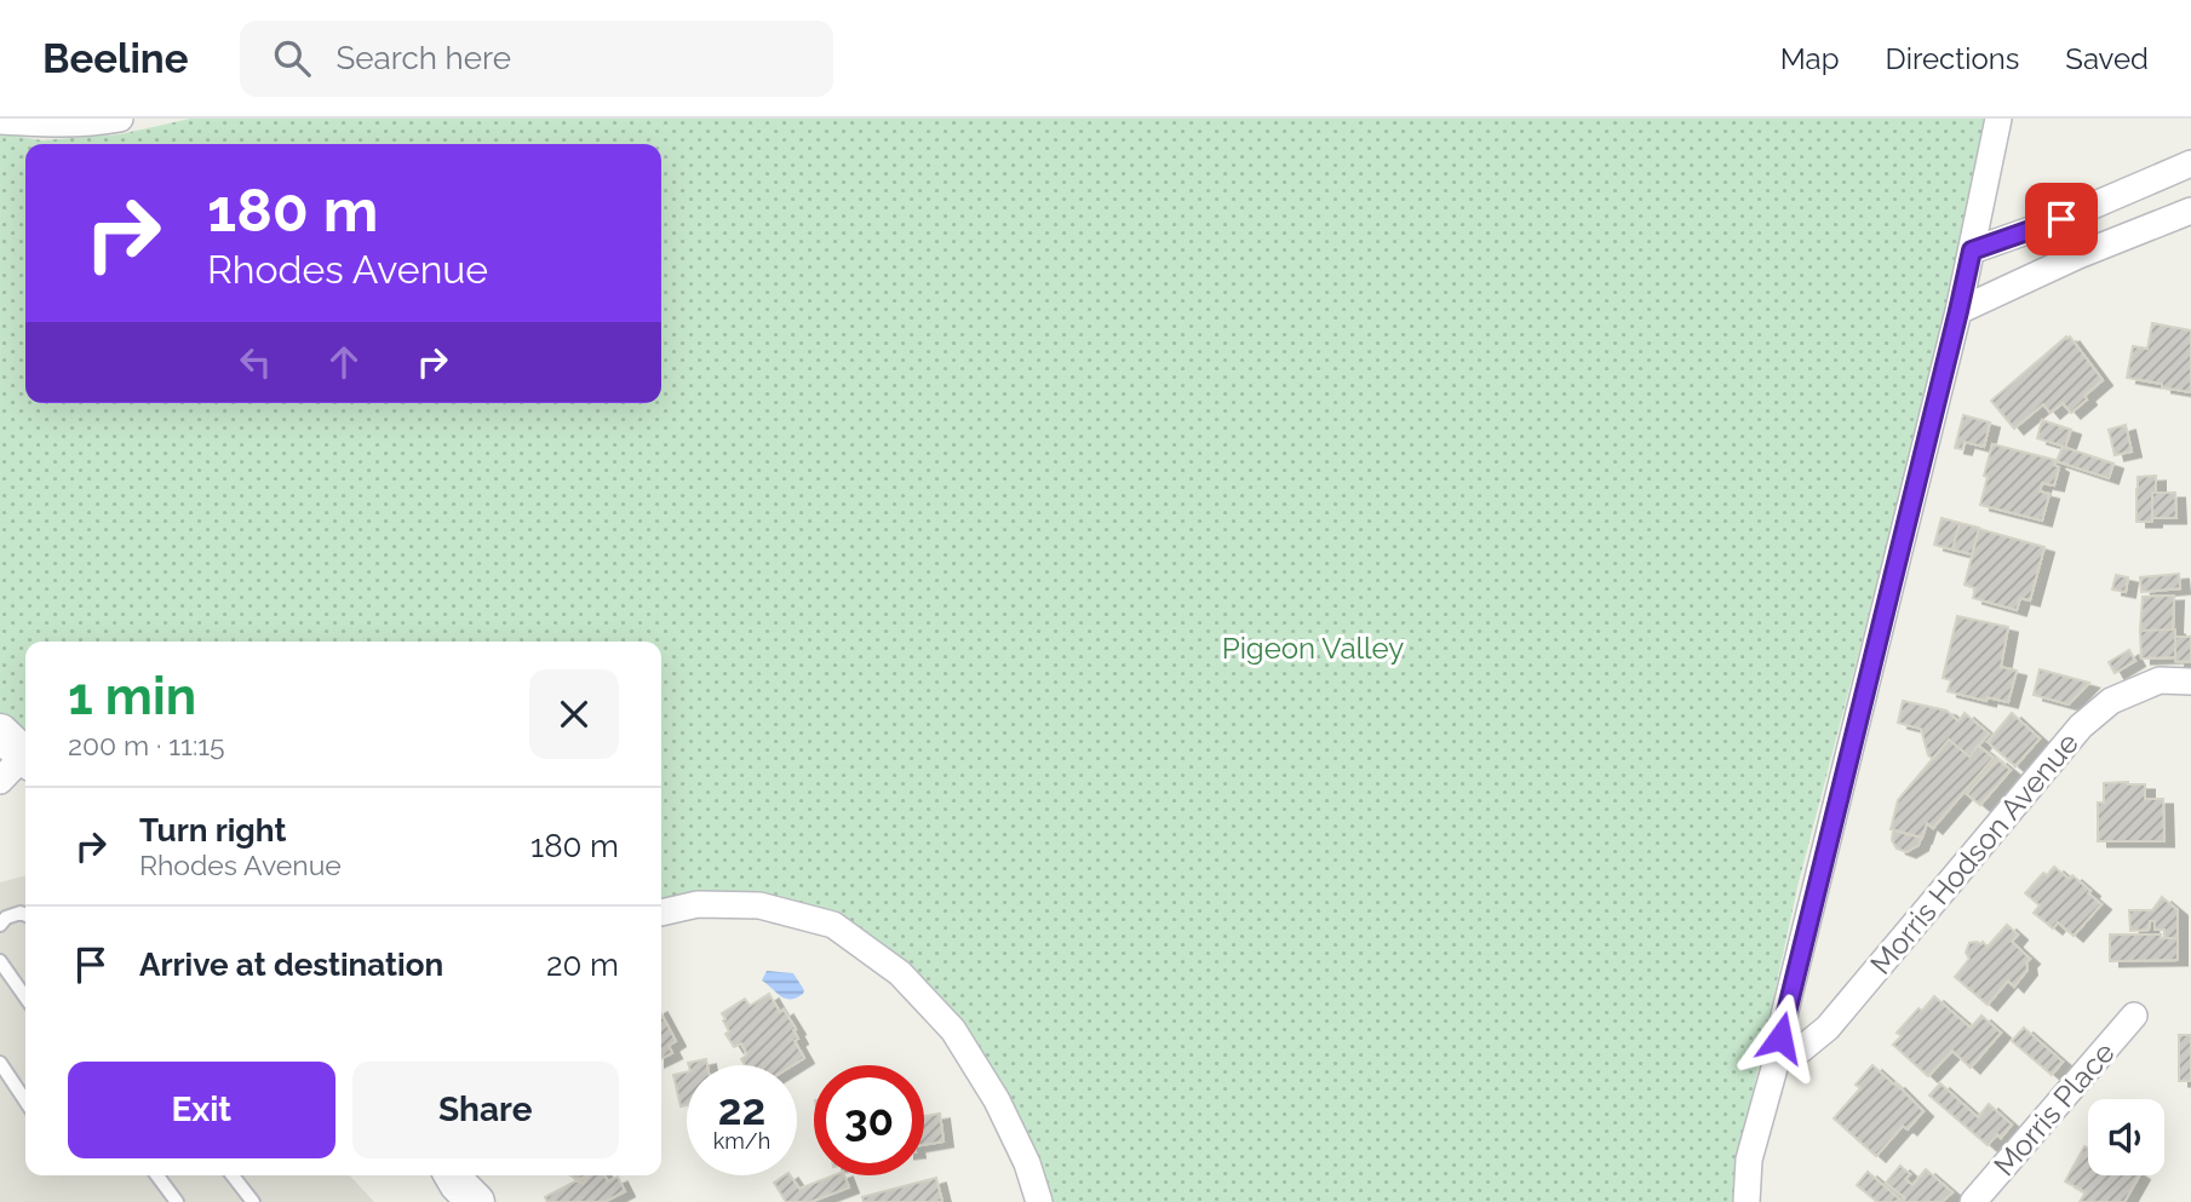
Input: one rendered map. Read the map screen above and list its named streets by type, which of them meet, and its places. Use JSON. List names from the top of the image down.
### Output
{
  "streets": {
    "street": ["Morris Hodson Avenue", "Morris Place"]
  },
  "parks": ["Pigeon Valley"],
  "page": {
    "header": "Beeline",
    "search": "Search here",
    "nav": ["Map", "Directions", "Saved"],
    "turn": ["180 m", "Rhodes Avenue"],
    "heading": ["1 min", "200 m · 11:15"],
    "list": [
      {
        "name": "Turn right",
        "note": "Rhodes Avenue",
        "value": "180 m"
      },
      {
        "name": "Arrive at destination",
        "value": "20 m"
      }
    ],
    "buttons": ["Exit", "Share"],
    "speed": "22 km/h",
    "limit": "30"
  }
}
